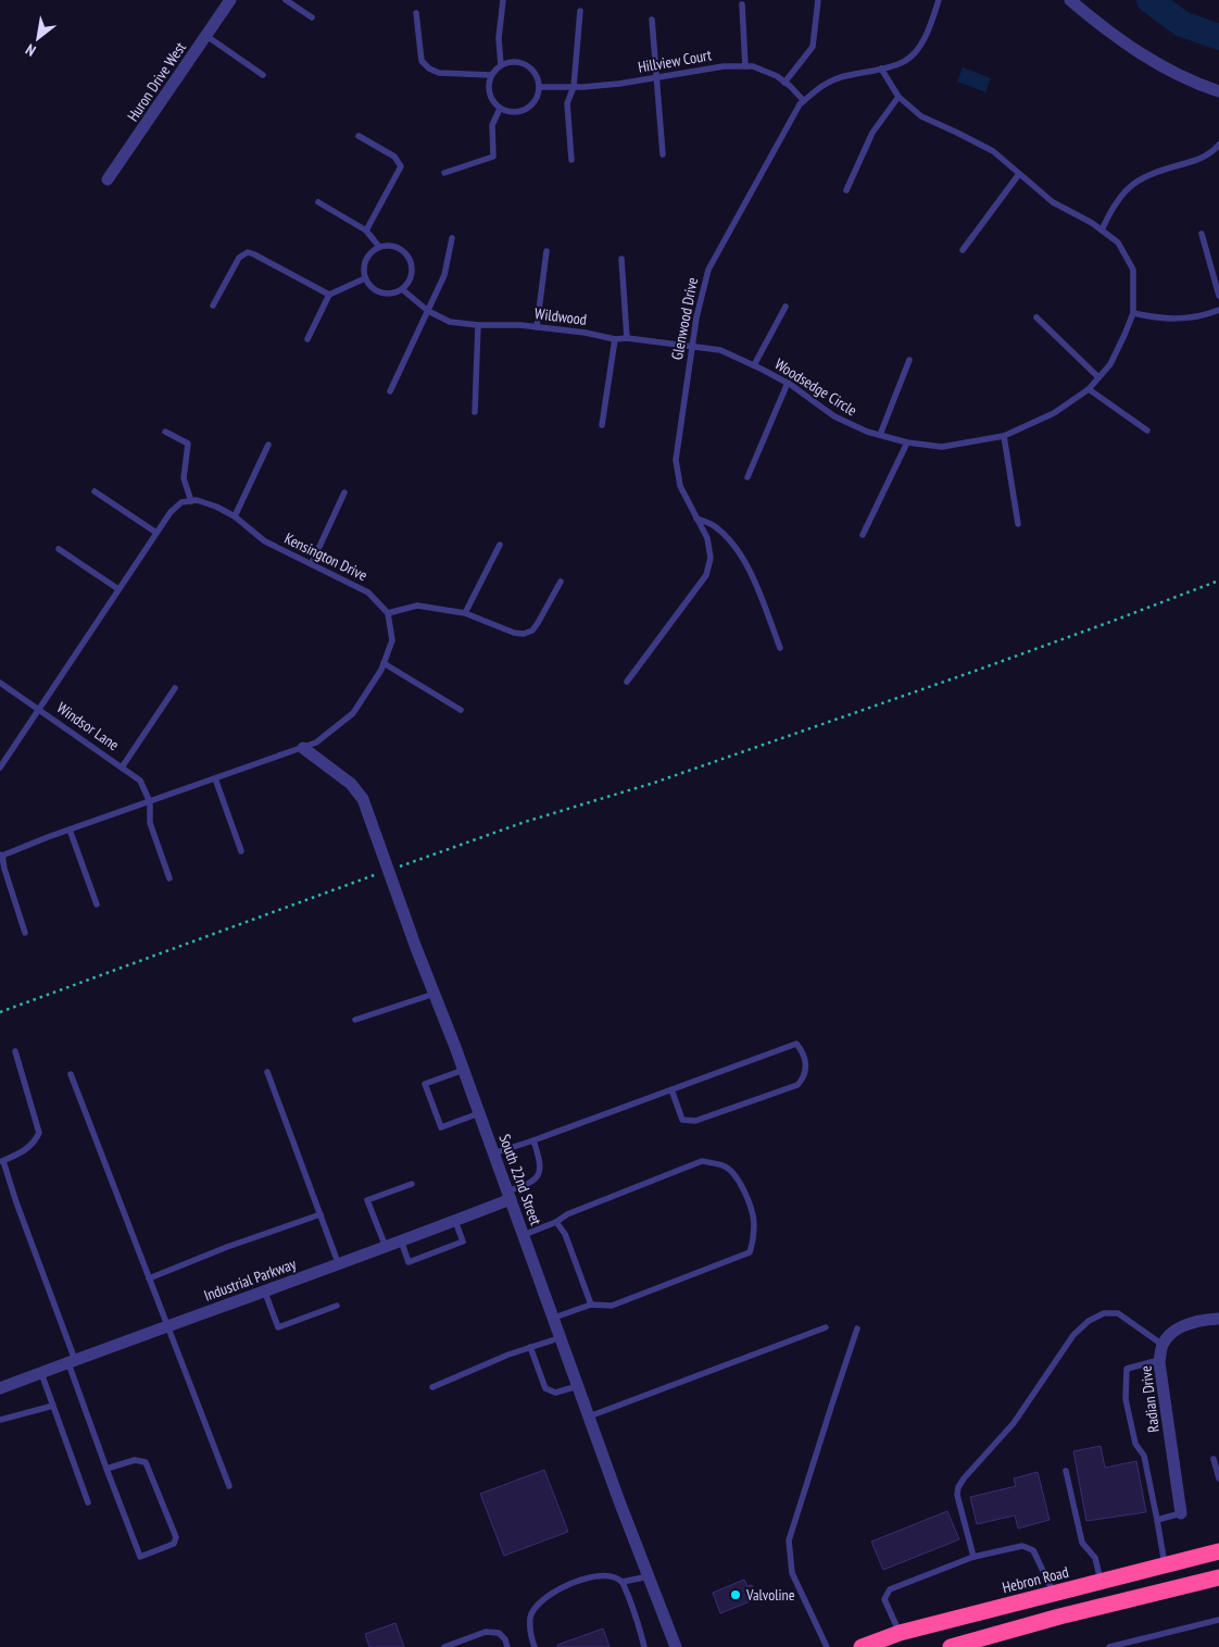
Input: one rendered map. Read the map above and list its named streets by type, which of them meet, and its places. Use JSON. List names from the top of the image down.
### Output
{
  "streets": {
    "highway": ["Hebron Road"],
    "street": [
      "Huron Drive West",
      "South 22nd Street",
      "Industrial Parkway",
      "Radian Drive"
    ],
    "lane": [
      "Hillview Court",
      "Wildwood",
      "Glenwood Drive",
      "Woodsedge Circle",
      "Kensington Drive",
      "Windsor Lane"
    ]
  },
  "crossings": [
    ["Hillview Court", "Glenwood Drive"],
    ["Wildwood", "Glenwood Drive"],
    ["Wildwood", "Woodsedge Circle"],
    ["Glenwood Drive", "Woodsedge Circle"],
    ["South 22nd Street", "Industrial Parkway"]
  ],
  "places": ["Valvoline"],
  "north": "bottom left"
}
